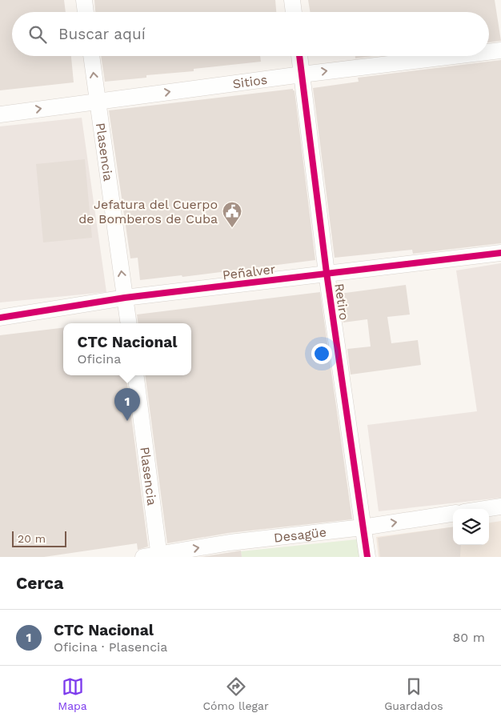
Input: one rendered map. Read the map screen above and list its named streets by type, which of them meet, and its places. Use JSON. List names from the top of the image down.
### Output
{
  "streets": {
    "street": [
      "Sitios",
      "Plasencia",
      "Peñalver",
      "Retiro",
      "Desagüe"
    ]
  },
  "crossings": [
    ["Sitios", "Plasencia"],
    ["Sitios", "Retiro"],
    ["Plasencia", "Peñalver"],
    ["Plasencia", "Desagüe"],
    ["Peñalver", "Retiro"],
    ["Retiro", "Desagüe"]
  ],
  "one_way": ["Sitios", "Plasencia", "Desagüe"],
  "places": {
    "public building": ["Jefatura del Cuerpo de Bomberos de Cuba"]
  },
  "scale_bar": "20 m",
  "page": {
    "search": "Buscar aquí",
    "popup": ["CTC Nacional", "Oficina"],
    "pins": "1",
    "scale": "20 m",
    "heading": "Cerca",
    "list": [
      {
        "mark": "1",
        "name": "CTC Nacional",
        "note": "Oficina · Plasencia",
        "value": "80 m"
      }
    ],
    "nav": ["Mapa", "Cómo llegar", "Guardados"]
  }
}
